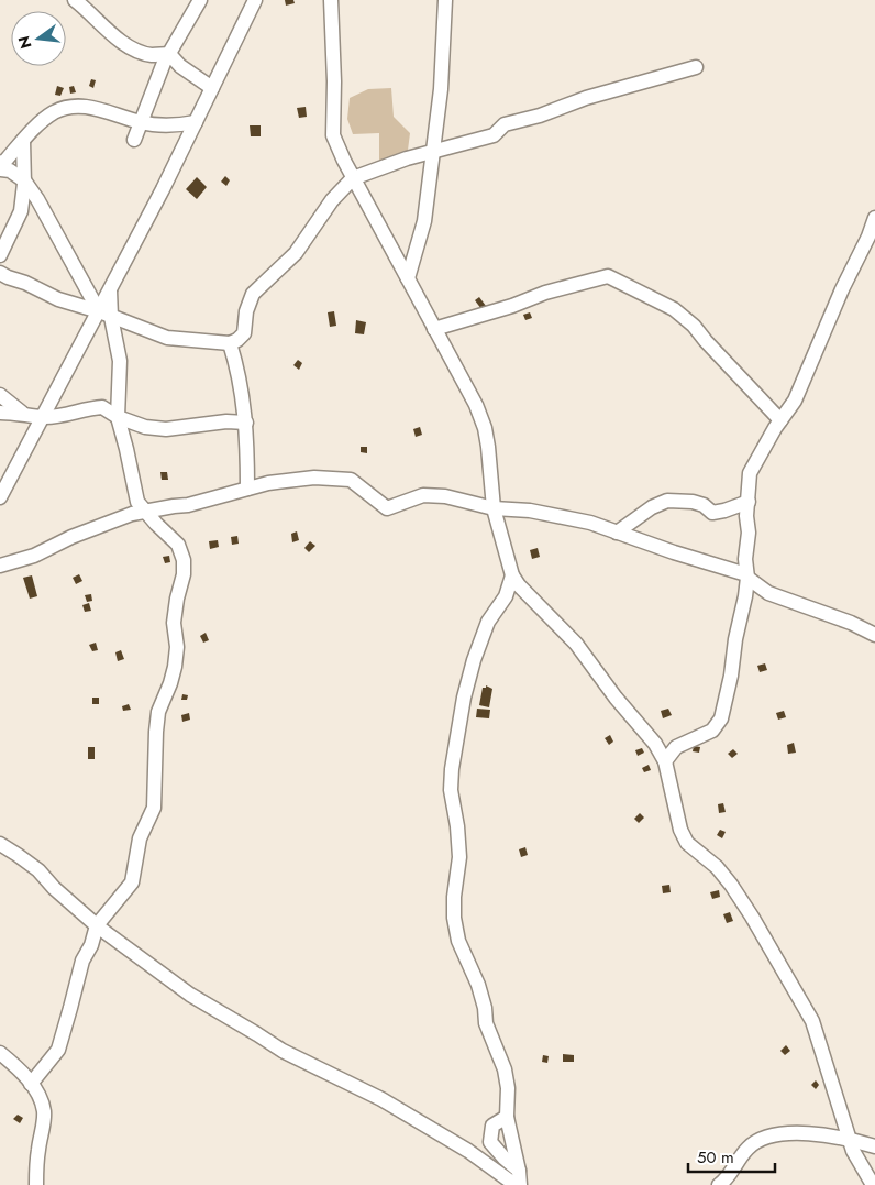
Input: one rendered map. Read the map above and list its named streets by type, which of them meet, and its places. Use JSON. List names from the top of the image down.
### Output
{
  "scale_bar": "50 m",
  "north": "left"
}
